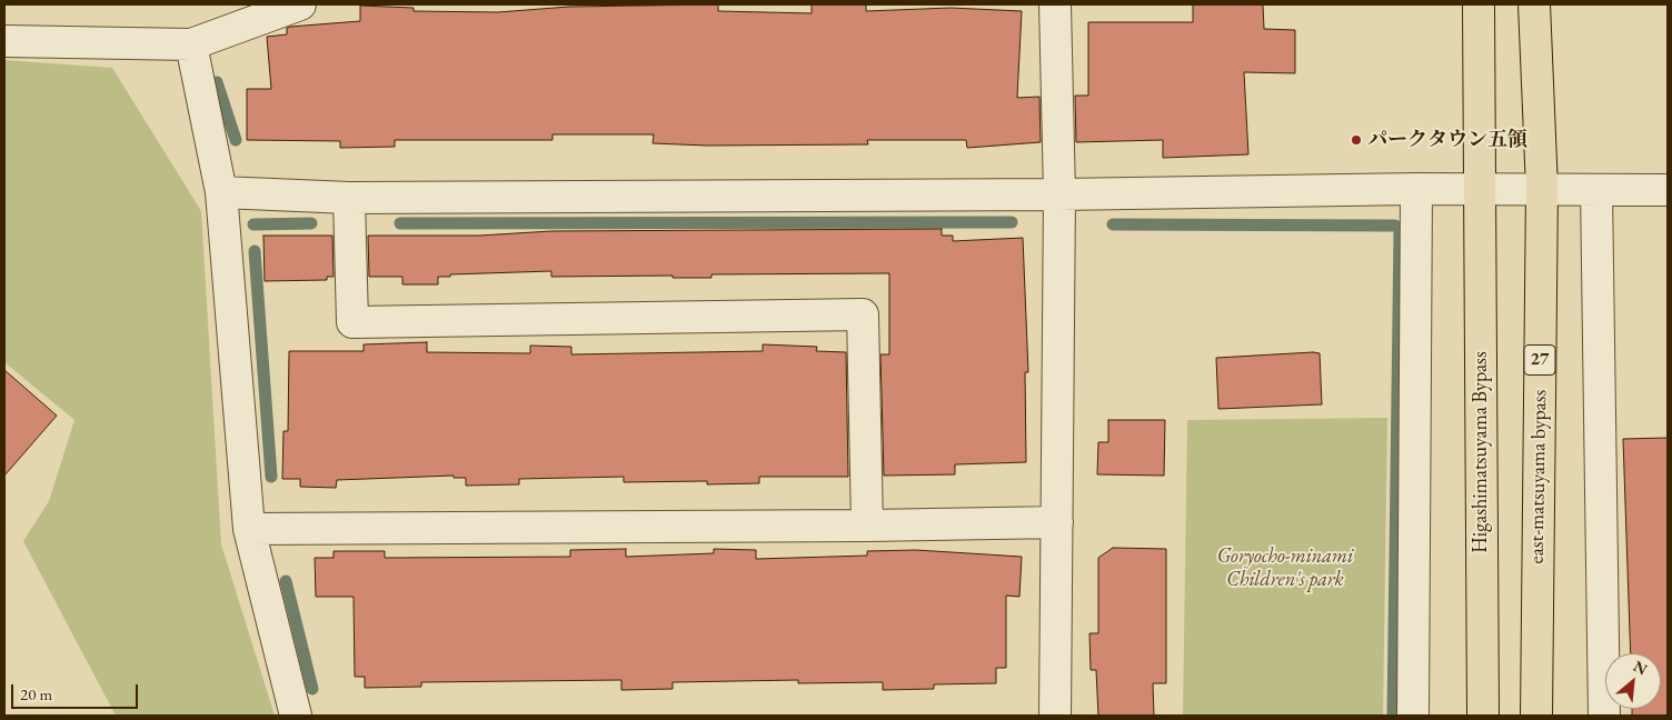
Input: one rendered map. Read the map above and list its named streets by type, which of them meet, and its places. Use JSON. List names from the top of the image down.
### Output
{
  "streets": {
    "main road": ["27", "Higashimatsuyama Bypass", "east-matsuyama bypass"]
  },
  "parks": ["Goryocho-minami Children's park"],
  "places": ["パークタウン五領"],
  "scale_bar": "20 m",
  "north": "top right"
}
